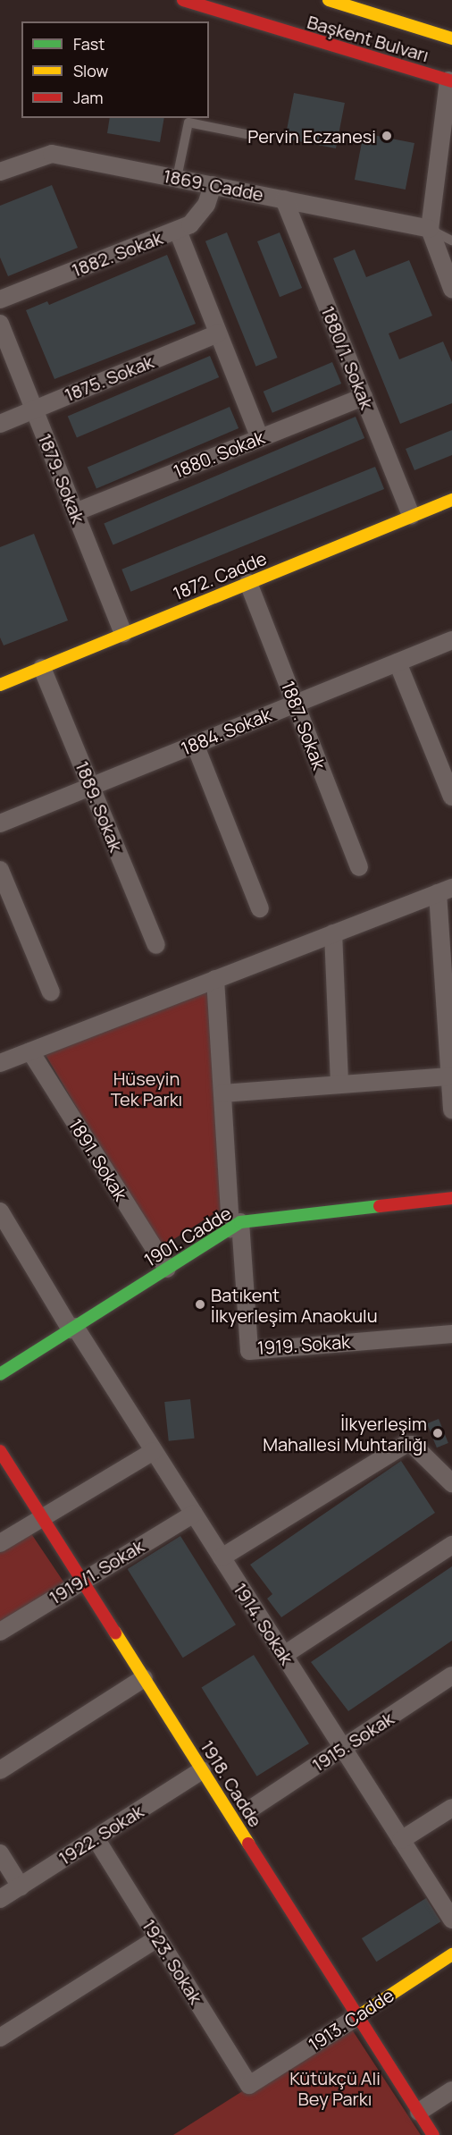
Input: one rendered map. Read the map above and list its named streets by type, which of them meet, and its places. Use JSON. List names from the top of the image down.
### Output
{
  "streets": {
    "street": [
      "Başkent Bulvarı",
      "1869. Cadde",
      "1882. Sokak",
      "1880/1. Sokak",
      "1875. Sokak",
      "1880. Sokak",
      "1879. Sokak",
      "1872. Cadde",
      "1887. Sokak",
      "1884. Sokak",
      "1889. Sokak",
      "1891. Sokak",
      "1901. Cadde",
      "1919. Sokak",
      "1919/1. Sokak",
      "1914. Sokak",
      "1915. Sokak",
      "1918. Cadde",
      "1922. Sokak",
      "1923. Sokak",
      "1913. Cadde"
    ]
  },
  "crossings": [
    ["1869. Cadde", "1882. Sokak"],
    ["1869. Cadde", "1880/1. Sokak"],
    ["1880/1. Sokak", "1880. Sokak"],
    ["1880/1. Sokak", "1872. Cadde"],
    ["1875. Sokak", "1879. Sokak"],
    ["1880. Sokak", "1879. Sokak"],
    ["1879. Sokak", "1872. Cadde"],
    ["1872. Cadde", "1887. Sokak"],
    ["1872. Cadde", "1889. Sokak"],
    ["1887. Sokak", "1884. Sokak"],
    ["1884. Sokak", "1889. Sokak"],
    ["1891. Sokak", "1901. Cadde"],
    ["1901. Cadde", "1919. Sokak"],
    ["1901. Cadde", "1914. Sokak"],
    ["1919/1. Sokak", "1914. Sokak"],
    ["1919/1. Sokak", "1918. Cadde"],
    ["1914. Sokak", "1915. Sokak"],
    ["1918. Cadde", "1922. Sokak"],
    ["1918. Cadde", "1913. Cadde"],
    ["1922. Sokak", "1923. Sokak"],
    ["1923. Sokak", "1913. Cadde"]
  ],
  "parks": ["Hüseyin Tek Parkı", "Kütükçü Ali Bey Parkı"],
  "places": ["Pervin Eczanesi", "Batıkent İlkyerleşim Anaokulu", "İlkyerleşim Mahallesi Muhtarlığı"],
  "legend": ["Fast", "Slow", "Jam"]
}
